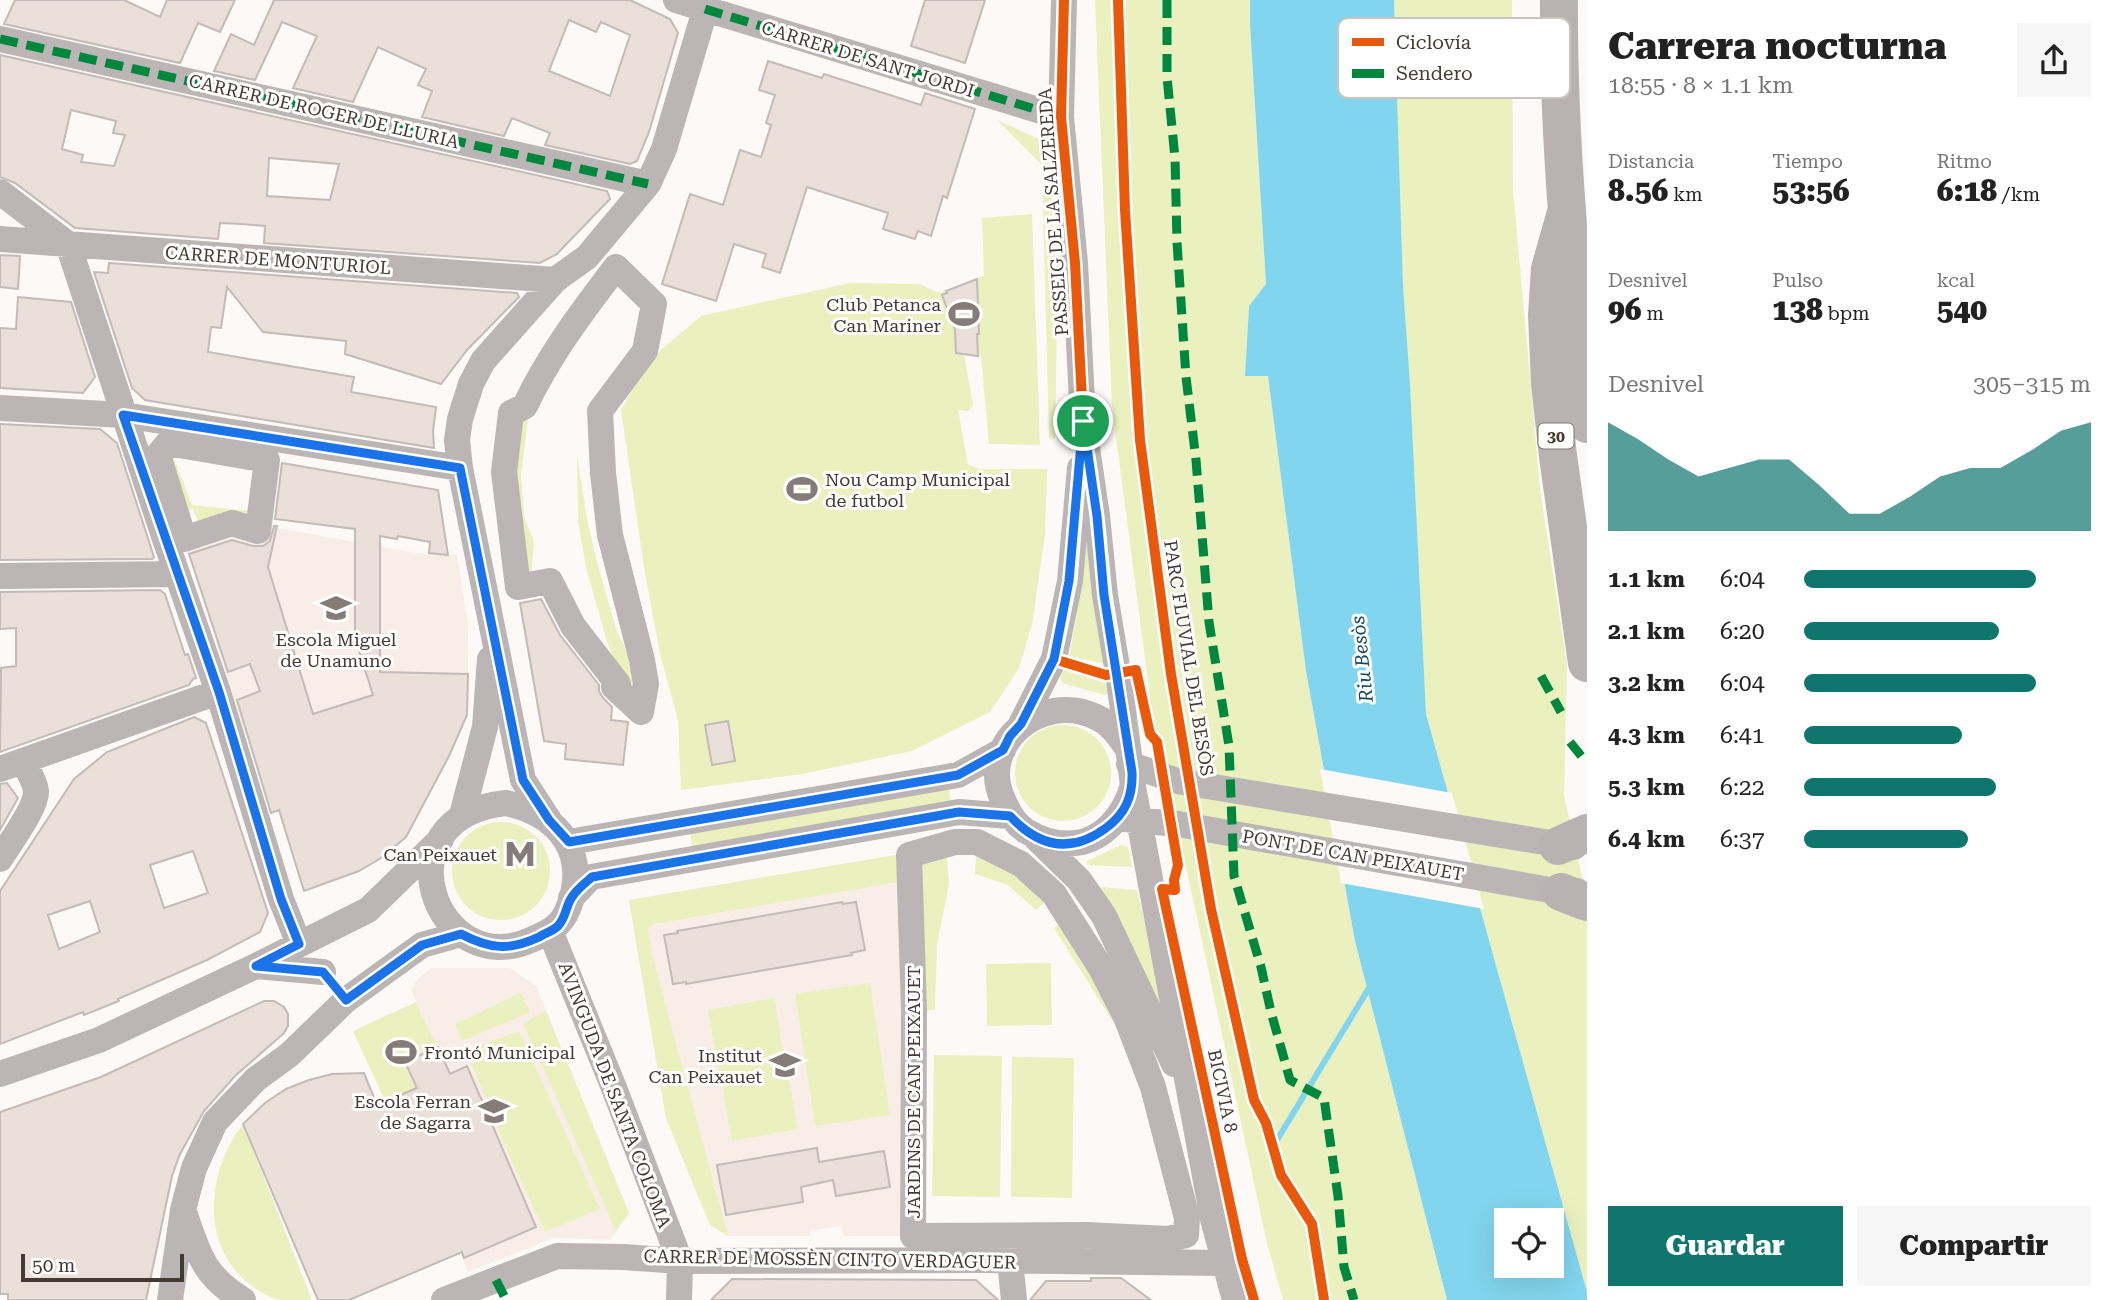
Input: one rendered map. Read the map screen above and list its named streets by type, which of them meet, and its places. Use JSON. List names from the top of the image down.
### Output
{
  "streets": {
    "highway": ["30"],
    "street": [
      "CARRER DE SANT JORDI",
      "CARRER DE ROGER DE LLURIA",
      "PASSEIG DE LA SALZEREDA",
      "CARRER DE MONTURIOL",
      "PONT DE CAN PEIXAUET",
      "JARDINS DE CAN PEIXAUET",
      "AVINGUDA DE SANTA COLOMA",
      "CARRER DE MOSSÈN CINTO VERDAGUER"
    ],
    "cycle path": ["PARC FLUVIAL DEL BESÒS", "BICIVIA 8"]
  },
  "crossings": [
    ["CARRER DE SANT JORDI", "PASSEIG DE LA SALZEREDA"],
    ["PASSEIG DE LA SALZEREDA", "PONT DE CAN PEIXAUET"],
    ["AVINGUDA DE SANTA COLOMA", "CARRER DE MOSSÈN CINTO VERDAGUER"]
  ],
  "water": ["Riu Besòs"],
  "places": {
    "sports": ["Club Petanca Can Mariner", "Nou Camp Municipal de futbol", "Frontó Municipal"],
    "school or university": ["Escola Miguel de Unamuno", "Institut Can Peixauet", "Escola Ferran de Sagarra"],
    "metro station": ["Can Peixauet"]
  },
  "legend": ["Ciclovía", "Sendero"],
  "scale_bar": "50 m",
  "page": {
    "heading": ["Carrera nocturna", "18:55 · 8 × 1.1 km"],
    "stats": [
      ["Distancia", "8.56 km"],
      ["Tiempo", "53:56"],
      ["Ritmo", "6:18 /km"],
      ["Desnivel", "96 m"],
      ["Pulso", "138 bpm"],
      ["kcal", "540"]
    ],
    "chart": ["Desnivel", "305–315 m"],
    "list": [
      {
        "name": "1.1 km",
        "note": "6:04"
      },
      {
        "name": "2.1 km",
        "note": "6:20"
      },
      {
        "name": "3.2 km",
        "note": "6:04"
      },
      {
        "name": "4.3 km",
        "note": "6:41"
      },
      {
        "name": "5.3 km",
        "note": "6:22"
      },
      {
        "name": "6.4 km",
        "note": "6:37"
      }
    ],
    "buttons": ["Guardar", "Compartir"],
    "scale": "50 m"
  }
}
